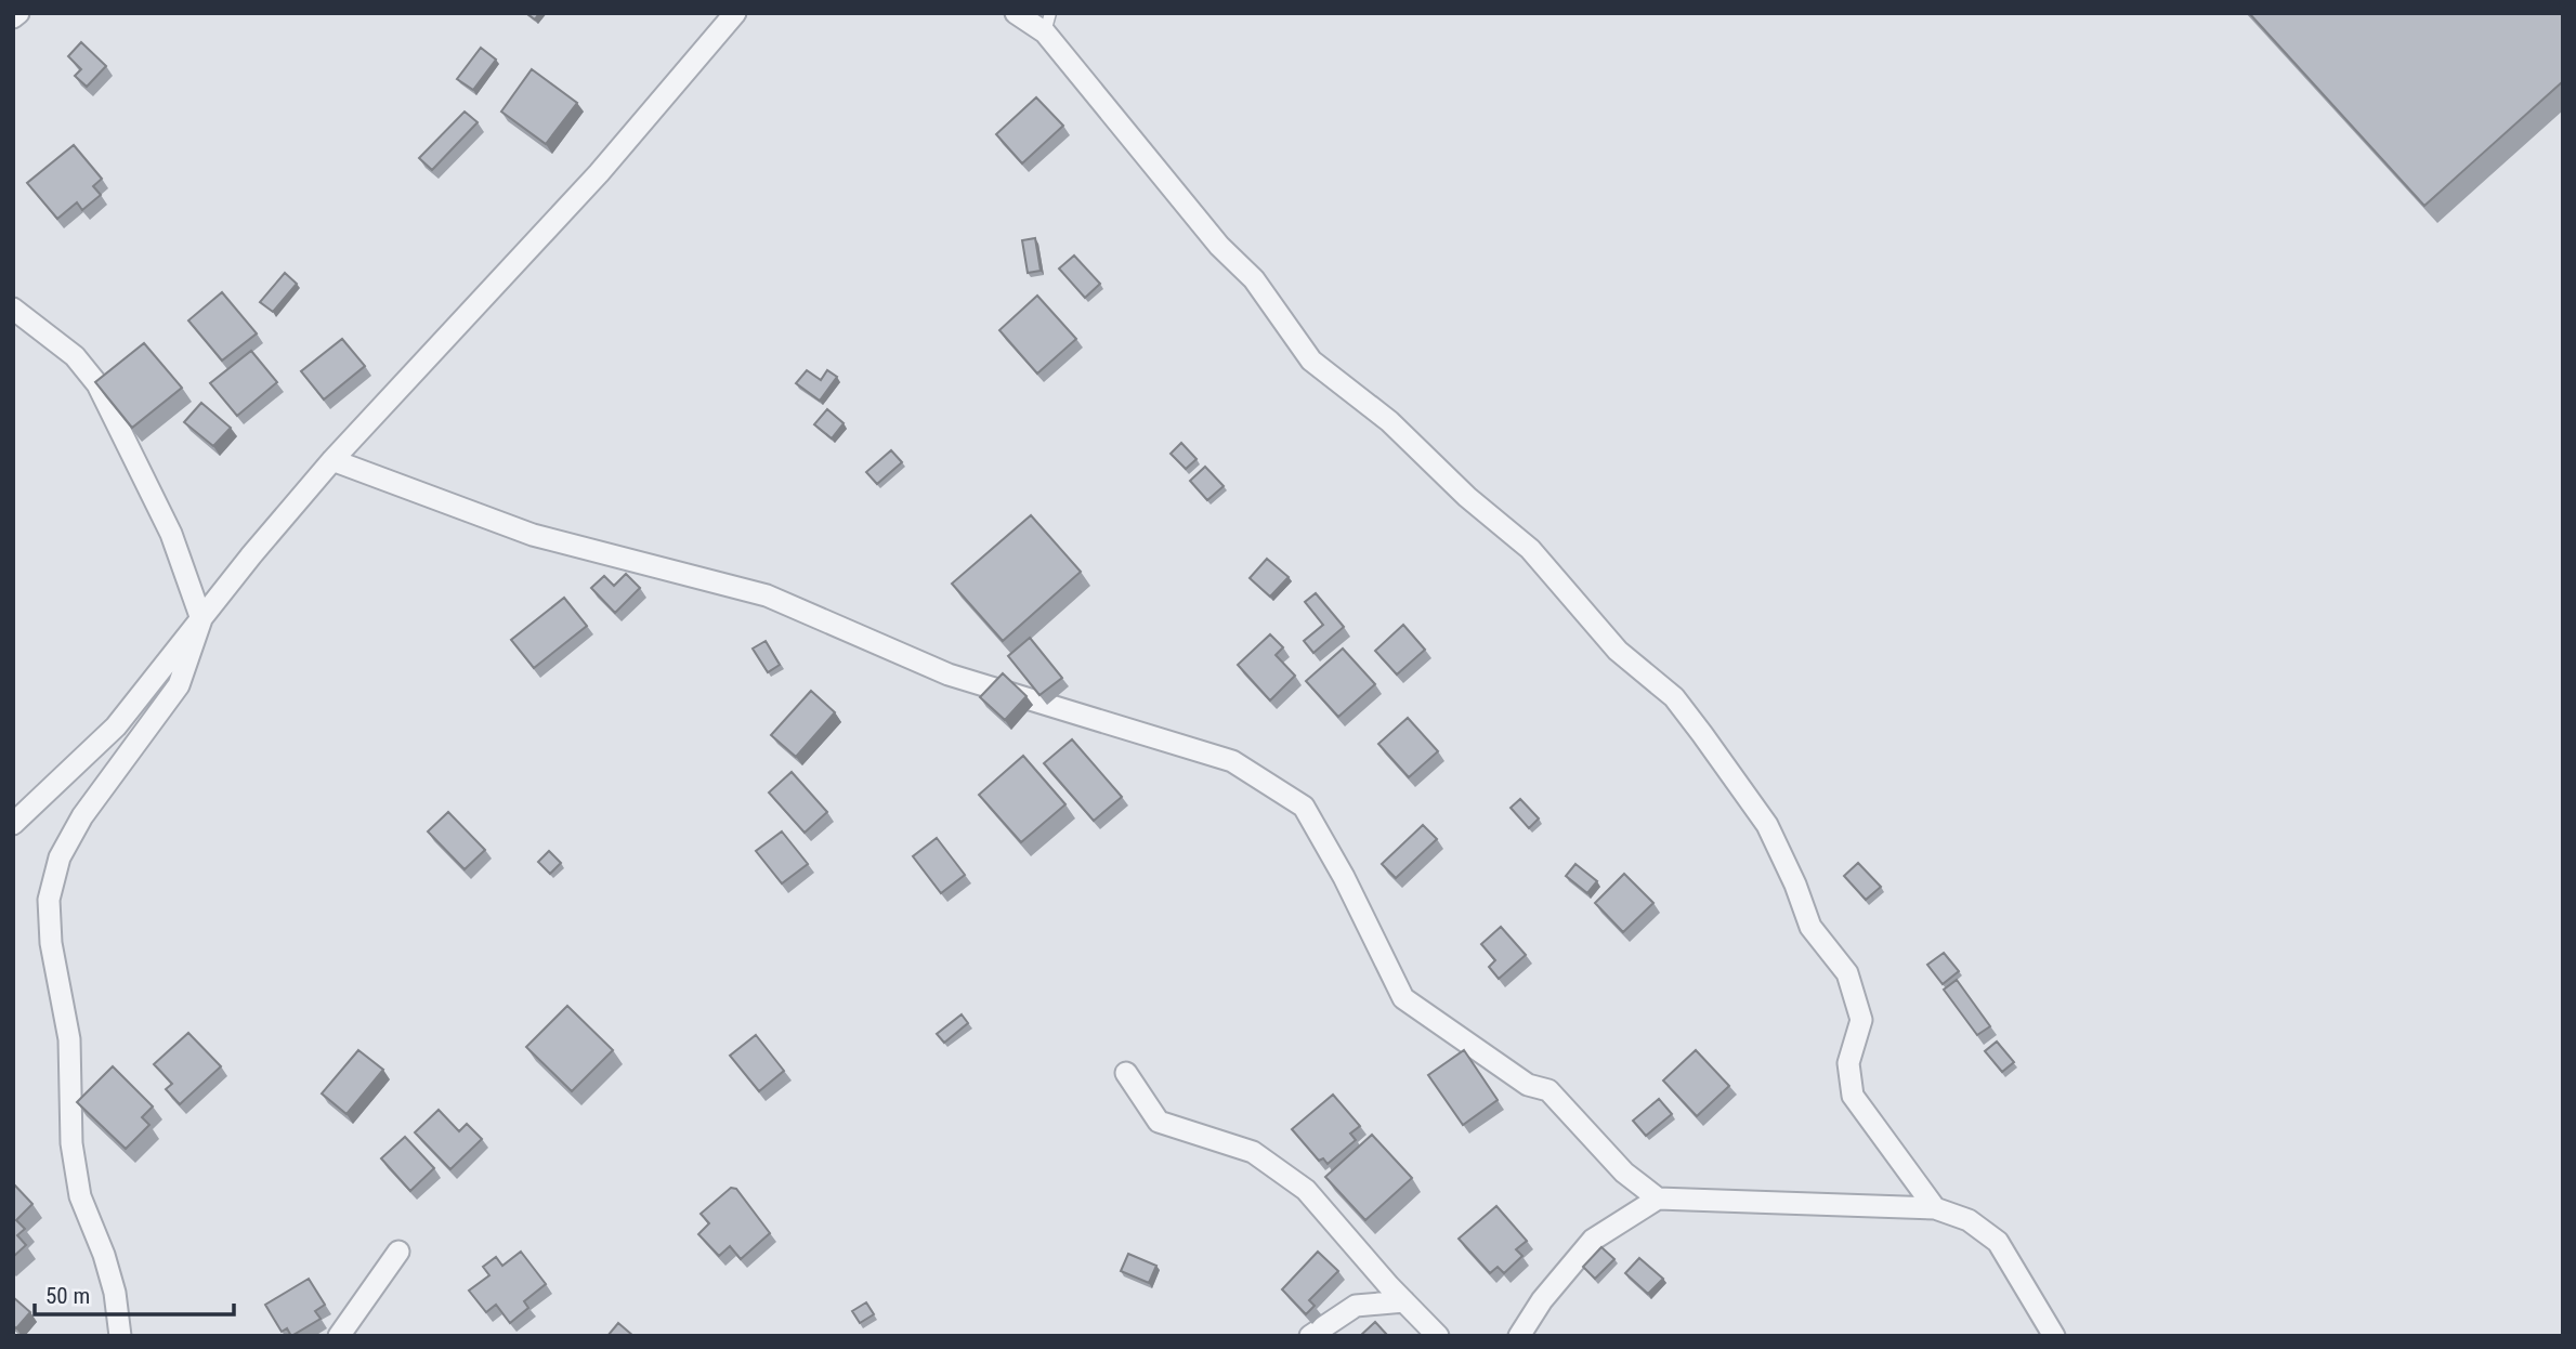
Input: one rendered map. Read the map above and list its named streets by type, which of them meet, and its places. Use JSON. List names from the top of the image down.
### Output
{
  "scale_bar": "50 m"
}
